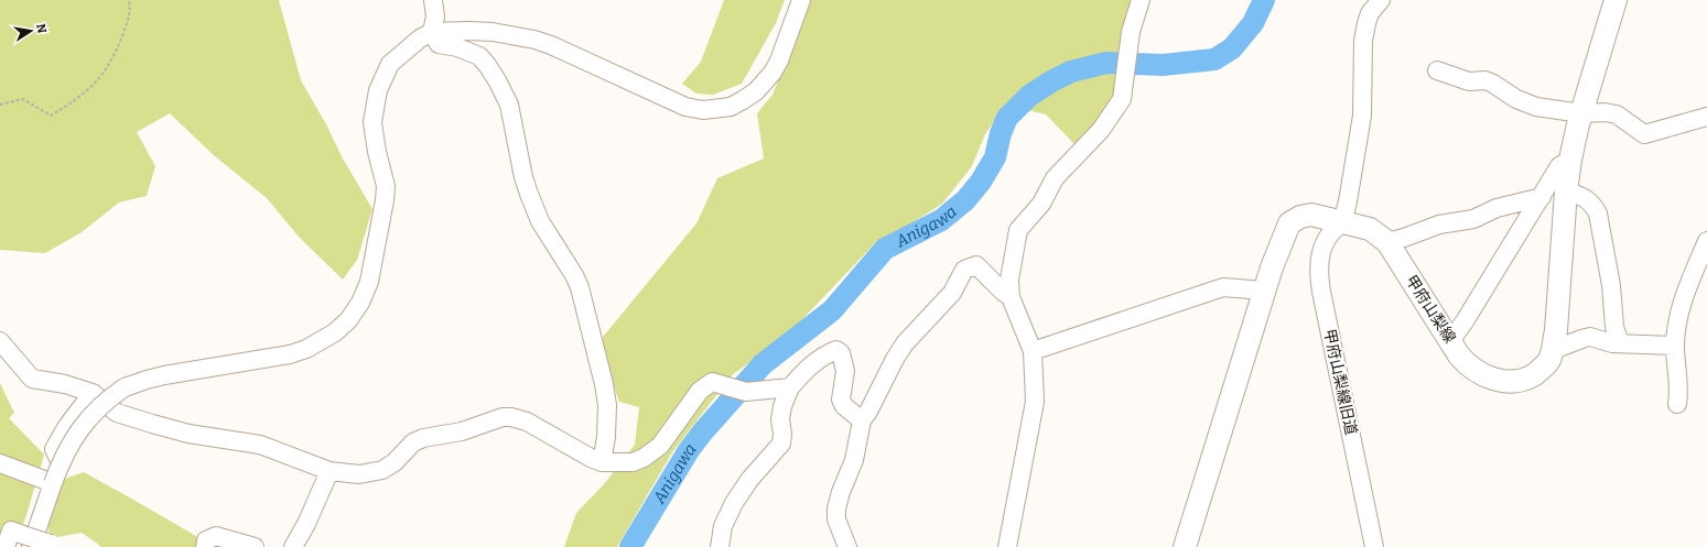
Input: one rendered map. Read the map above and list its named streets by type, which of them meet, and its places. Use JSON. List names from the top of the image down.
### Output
{
  "streets": {
    "main road": ["甲府山梨線"],
    "street": ["甲府山梨線旧道"]
  },
  "crossings": [
    ["甲府山梨線", "甲府山梨線旧道"]
  ],
  "water": ["Anigawa"],
  "north": "right"
}
